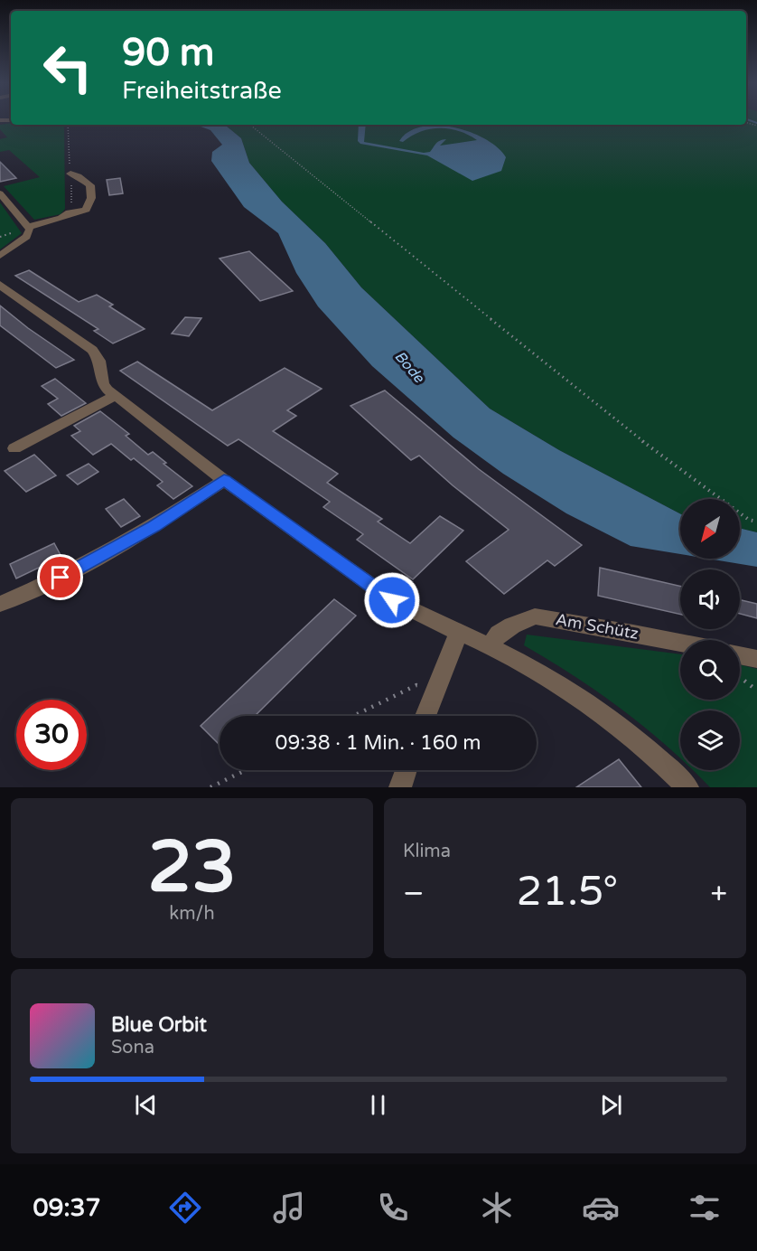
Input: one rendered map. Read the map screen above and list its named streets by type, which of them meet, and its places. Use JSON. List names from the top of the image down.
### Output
{
  "streets": {
    "street": ["Am Schütz"]
  },
  "water": ["Bode"],
  "north": "bottom left",
  "page": {
    "turn": ["90 m", "Freiheitstraße"],
    "limit": "30",
    "trip": "09:38 · 1 Min. · 160 m",
    "tile": [
      ["23", "km/h"],
      "Klima"
    ],
    "heat": ["−", "21.5°", "+"],
    "song": ["Blue Orbit", "Sona"],
    "tabs": "09:37"
  }
}
